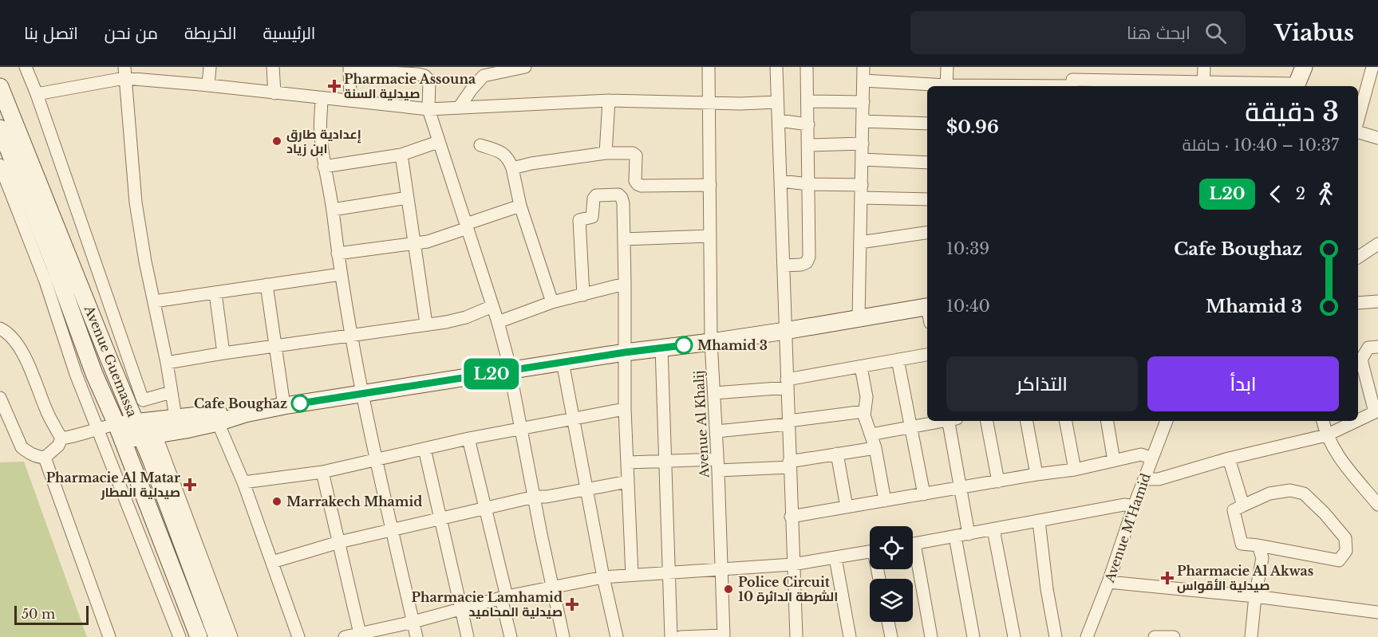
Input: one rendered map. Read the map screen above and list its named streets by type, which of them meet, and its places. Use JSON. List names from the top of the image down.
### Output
{
  "streets": {
    "main road": ["Avenue Guemassa"],
    "street": ["Avenue Al Khalij", "Avenue M'Hamid"]
  },
  "places": {
    "health": [
      "Pharmacie Assouna صيدلية السنة",
      "Pharmacie Al Matar صيدلية المطار",
      "Pharmacie Al Akwas صيدلية الأقواس",
      "Pharmacie Lamhamid صيدلية المحاميد"
    ],
    "other": [
      "إعدادية طارق ابن زياد",
      "Mhamid 3",
      "Cafe Boughaz",
      "Marrakech Mhamid",
      "Police Circuit 10 الشرطة الدائرة"
    ]
  },
  "lines": ["bus line L20"],
  "scale_bar": "50 m",
  "page": {
    "header": "Viabus",
    "search": "ابحث هنا",
    "nav": [
      "الرئيسية",
      "الخريطة",
      "من نحن",
      "اتصل بنا"
    ],
    "on_map": "L20",
    "heading": ["3 دقيقة", "10:37 – 10:40 · حافلة", "$0.96"],
    "legs": ["2", "L20"],
    "list": [
      {
        "name": "Cafe Boughaz",
        "value": "10:39"
      },
      {
        "name": "Mhamid 3",
        "value": "10:40"
      }
    ],
    "buttons": ["ابدأ", "التذاكر"],
    "scale": "50 m"
  }
}
